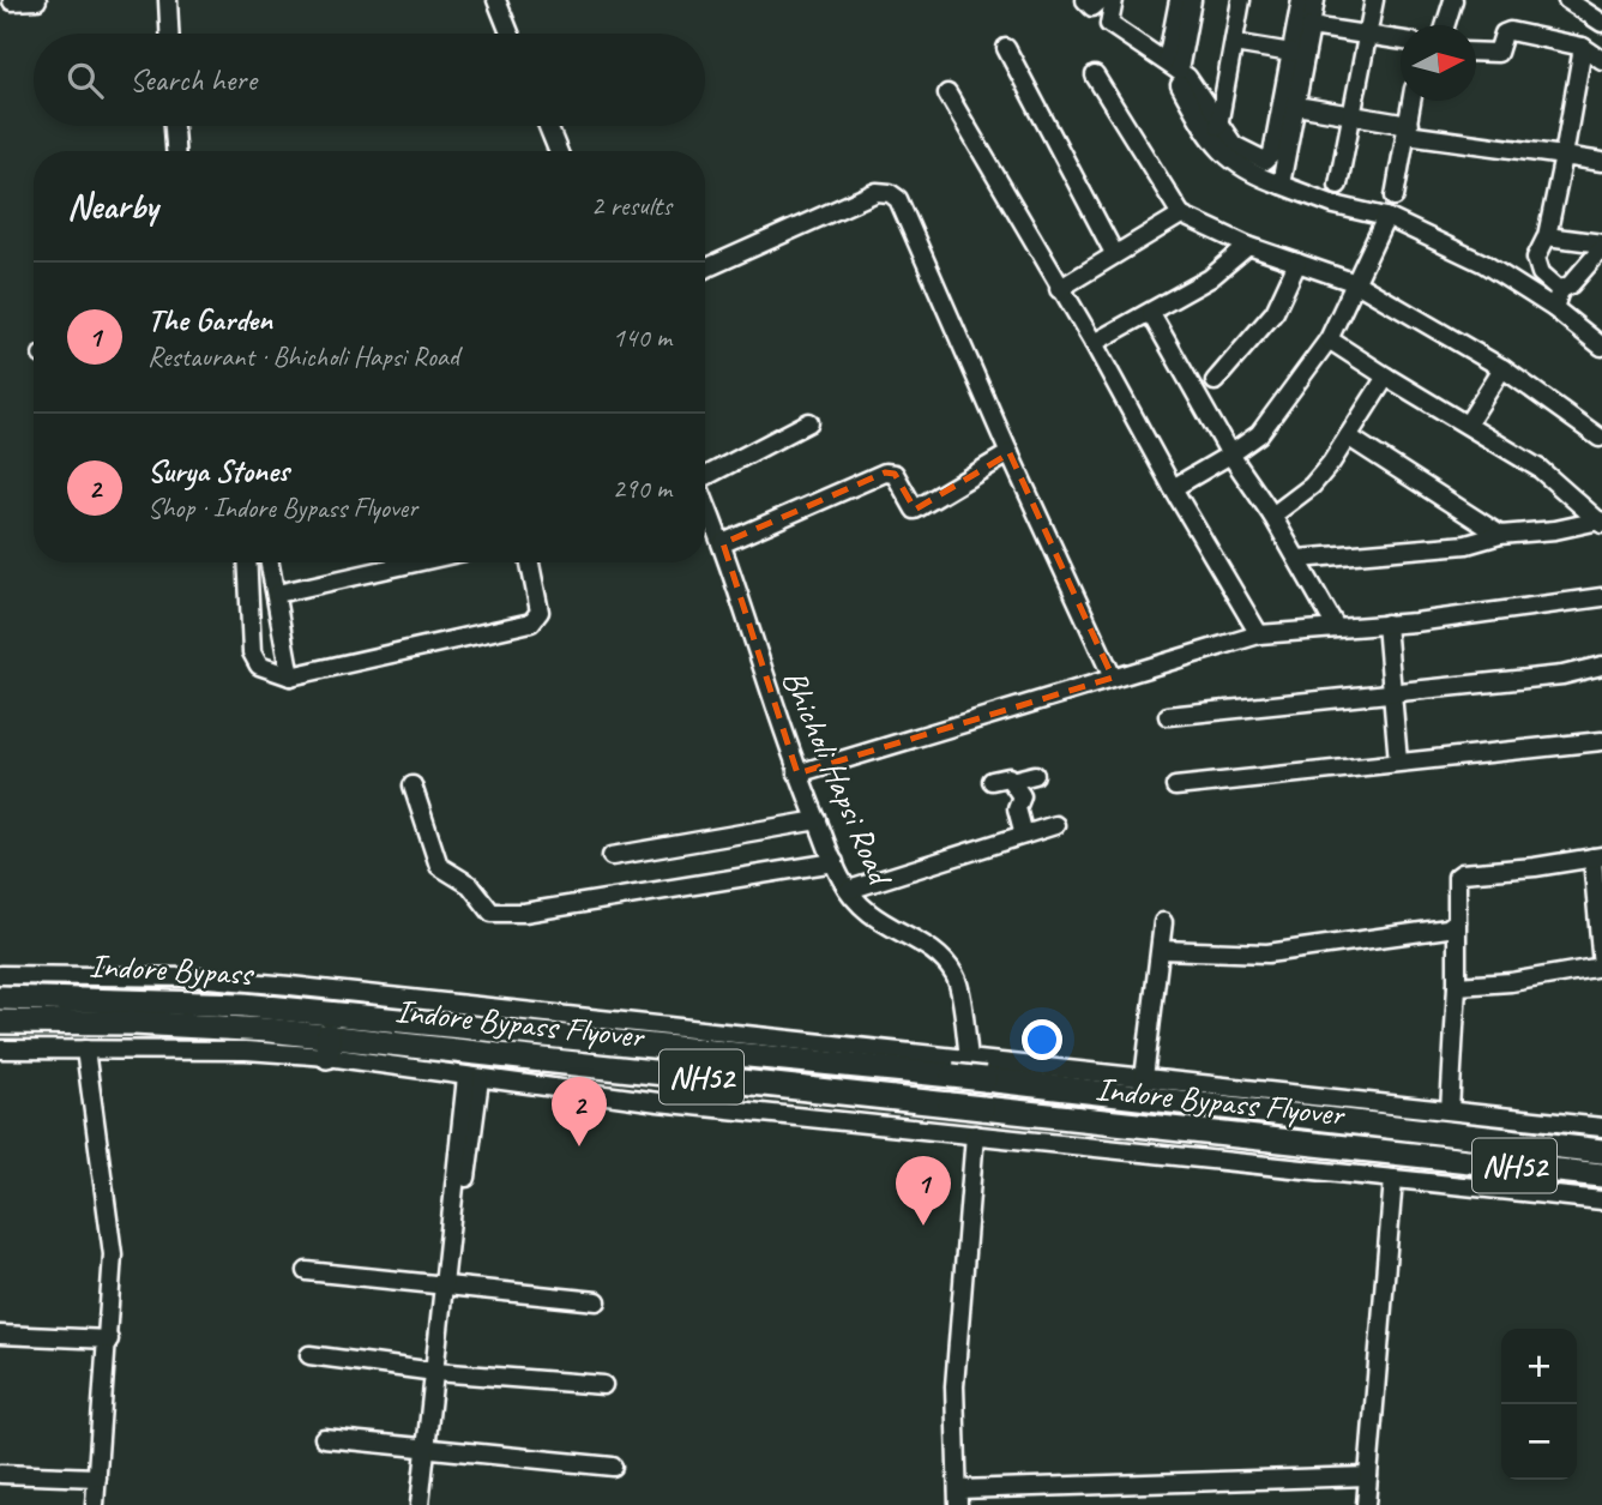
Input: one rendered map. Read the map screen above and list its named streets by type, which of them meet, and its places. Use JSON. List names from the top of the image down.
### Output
{
  "streets": {
    "highway": ["Indore Bypass", "Indore Bypass Flyover", "NH52"],
    "street": ["Bhicholi Hapsi Road"]
  },
  "crossings": [
    ["Indore Bypass", "Indore Bypass Flyover"]
  ],
  "north": "right",
  "page": {
    "search": "Search here",
    "heading": ["Nearby", "2 results"],
    "list": [
      {
        "mark": "1",
        "name": "The Garden",
        "note": "Restaurant · Bhicholi Hapsi Road",
        "value": "140 m"
      },
      {
        "mark": "2",
        "name": "Surya Stones",
        "note": "Shop · Indore Bypass Flyover",
        "value": "290 m"
      }
    ],
    "pins": ["2", "1"],
    "map_buttons": ["+", "−"]
  }
}
